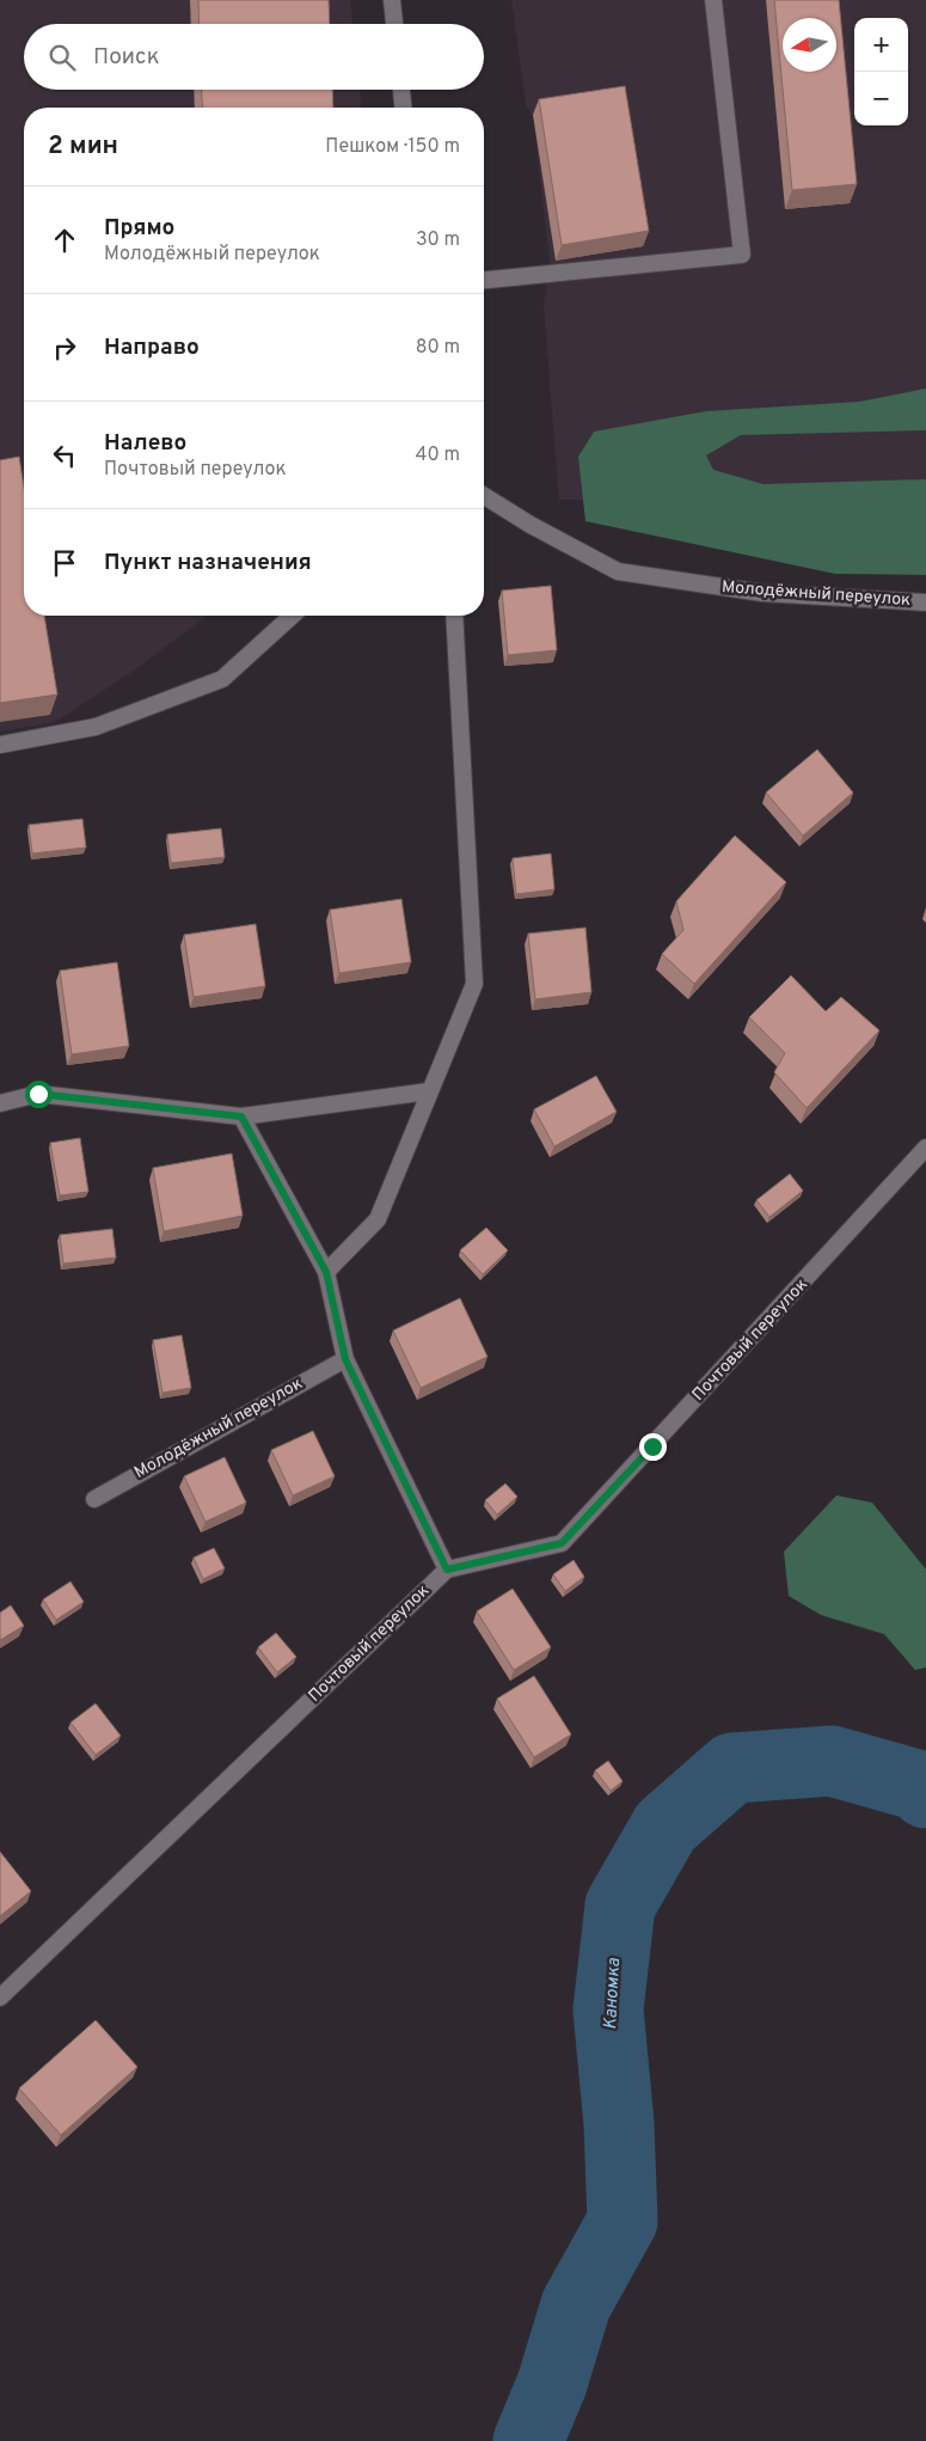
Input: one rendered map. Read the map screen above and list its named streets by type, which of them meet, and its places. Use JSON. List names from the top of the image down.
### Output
{
  "streets": {
    "street": ["Молодёжный переулок", "Почтовый переулок"]
  },
  "water": ["Каномка"],
  "north": "left",
  "page": {
    "map_buttons": ["+", "−"],
    "search": "Поиск",
    "heading": ["2 мин", "Пешком · 150 m"],
    "list": [
      ["Прямо", "Молодёжный переулок", "30 m"],
      ["Направо", "80 m"],
      ["Налево", "Почтовый переулок", "40 m"],
      "Пункт назначения"
    ]
  }
}
